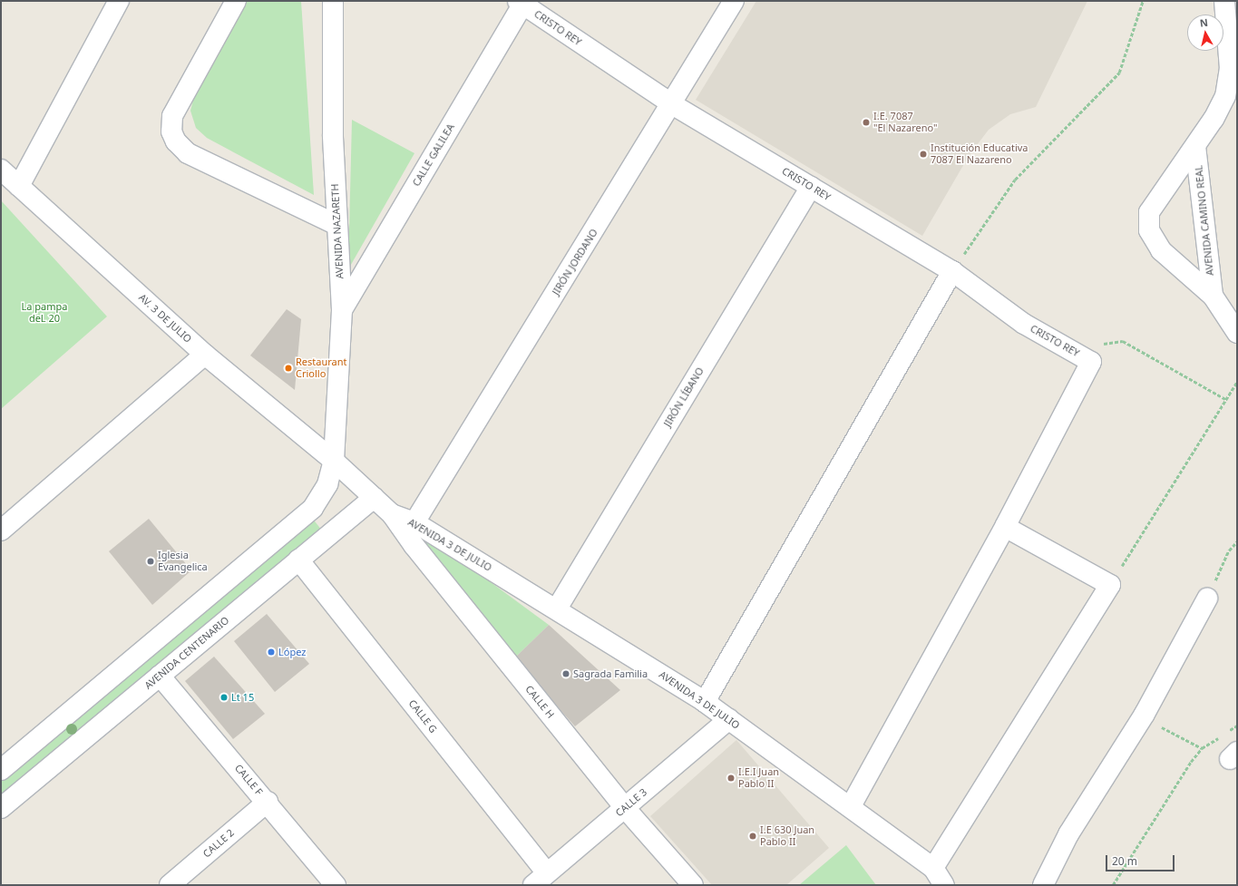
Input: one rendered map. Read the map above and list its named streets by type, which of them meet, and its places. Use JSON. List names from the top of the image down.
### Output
{
  "streets": {
    "street": [
      "CRISTO REY",
      "CALLE GALILEA",
      "AVENIDA CAMINO REAL",
      "AVENIDA NAZARETH",
      "JIRÓN JORDANO",
      "AV. 3 DE JULIO",
      "JIRÓN LÍBANO",
      "AVENIDA 3 DE JULIO",
      "AVENIDA CENTENARIO",
      "CALLE H",
      "CALLE G",
      "CALLE F",
      "CALLE 3",
      "CALLE 2"
    ]
  },
  "crossings": [
    ["CRISTO REY", "CALLE GALILEA"],
    ["CRISTO REY", "JIRÓN JORDANO"],
    ["CRISTO REY", "JIRÓN LÍBANO"],
    ["CALLE GALILEA", "AVENIDA NAZARETH"],
    ["AVENIDA NAZARETH", "AV. 3 DE JULIO"],
    ["AVENIDA NAZARETH", "AVENIDA 3 DE JULIO"],
    ["JIRÓN JORDANO", "AVENIDA 3 DE JULIO"],
    ["AV. 3 DE JULIO", "AVENIDA 3 DE JULIO"],
    ["JIRÓN LÍBANO", "AVENIDA 3 DE JULIO"],
    ["AVENIDA 3 DE JULIO", "AVENIDA CENTENARIO"],
    ["AVENIDA 3 DE JULIO", "CALLE H"],
    ["AVENIDA 3 DE JULIO", "CALLE 3"],
    ["AVENIDA CENTENARIO", "CALLE G"],
    ["AVENIDA CENTENARIO", "CALLE F"],
    ["CALLE H", "CALLE 3"],
    ["CALLE G", "CALLE 3"],
    ["CALLE F", "CALLE 2"]
  ],
  "parks": ["La pampa deL 20"],
  "places": [
    "I.E. 7087 \"El Nazareno\"",
    "Institución Educativa 7087 El Nazareno",
    "Restaurant Criollo",
    "Iglesia Evangelica",
    "López",
    "Sagrada Familia",
    "Lt 15",
    "I.E.I Juan Pablo II",
    "I.E 630 Juan Pablo II"
  ],
  "scale_bar": "20 m",
  "north": "top"
}
